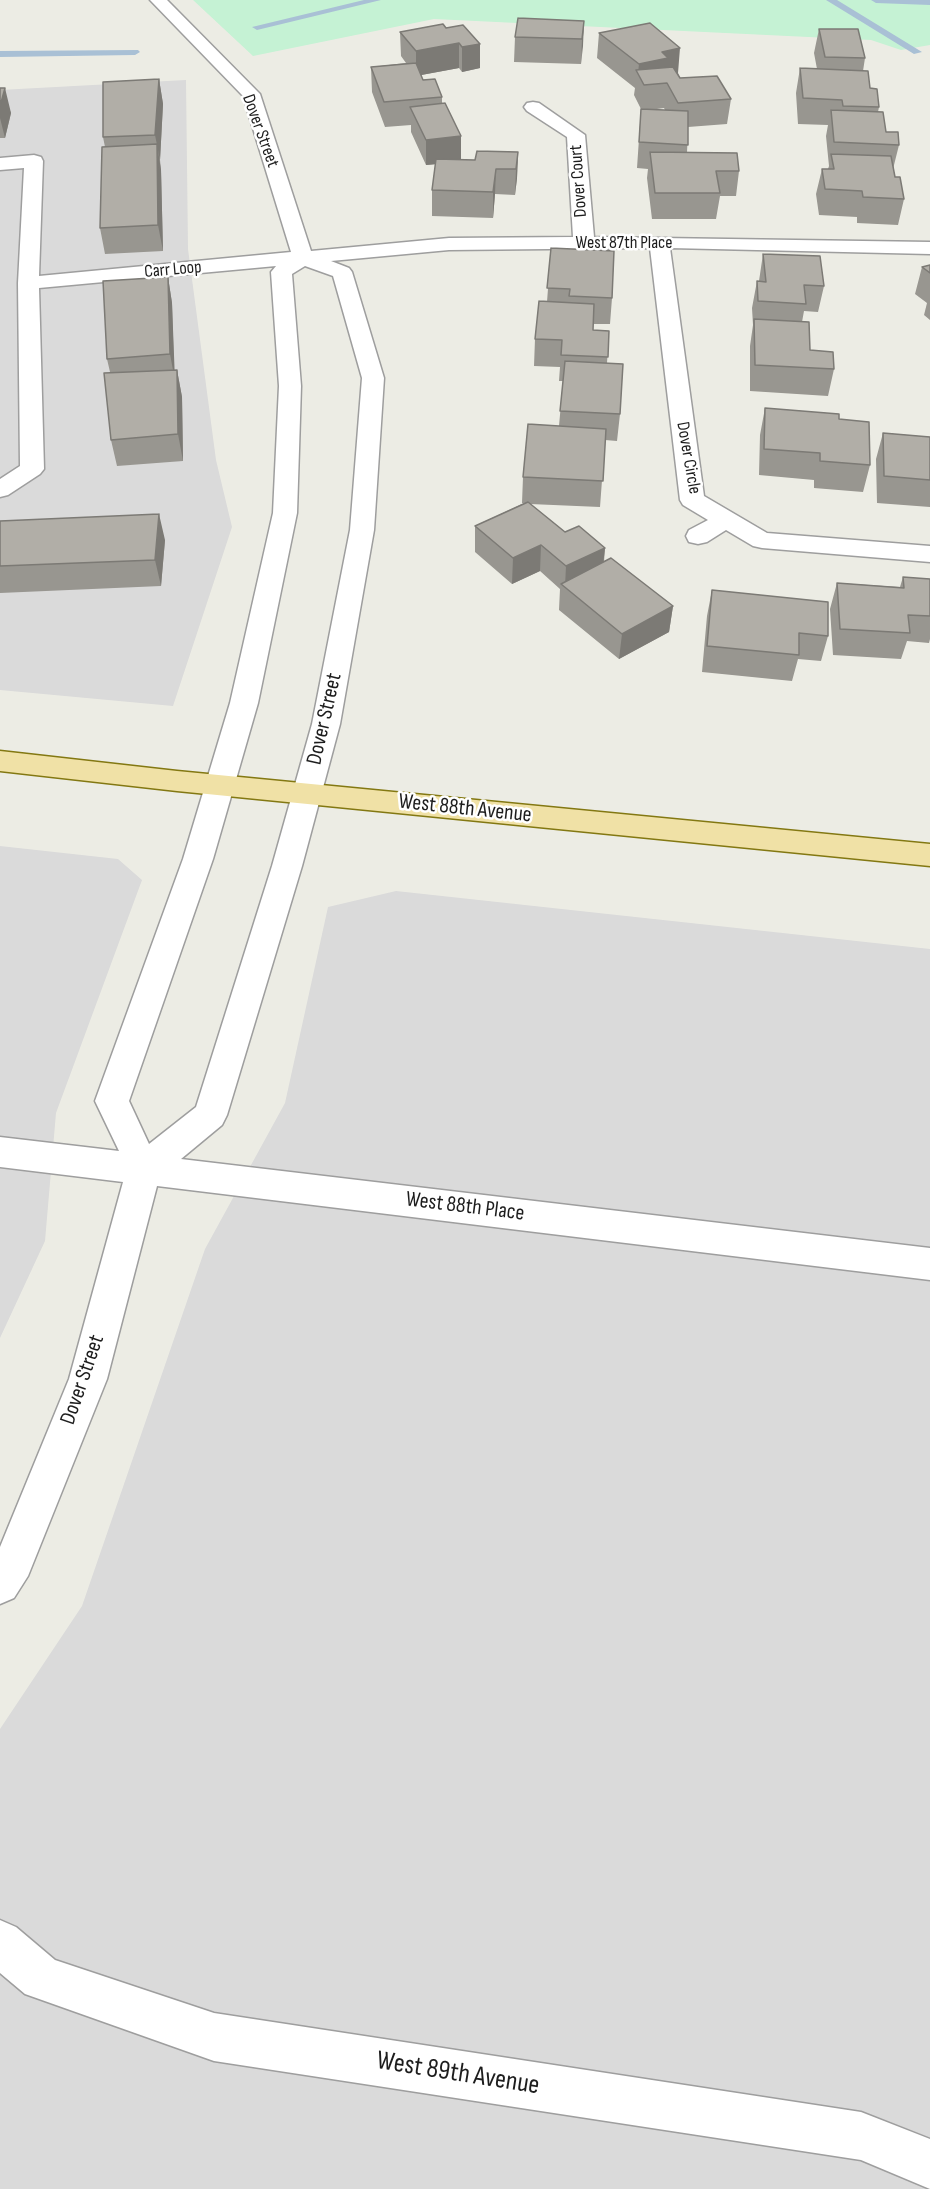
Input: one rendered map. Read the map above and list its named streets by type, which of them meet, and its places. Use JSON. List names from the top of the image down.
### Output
{
  "streets": {
    "main road": ["West 88th Avenue"],
    "street": [
      "Dover Street",
      "Dover Court",
      "West 87th Place",
      "Carr Loop",
      "Dover Circle",
      "West 88th Place",
      "West 89th Avenue"
    ]
  },
  "crossings": [
    ["Dover Street", "West 87th Place"],
    ["Dover Street", "Carr Loop"],
    ["Dover Street", "West 88th Avenue"],
    ["Dover Street", "West 88th Place"],
    ["Dover Court", "West 87th Place"],
    ["West 87th Place", "Carr Loop"],
    ["West 87th Place", "Dover Circle"]
  ]
}
